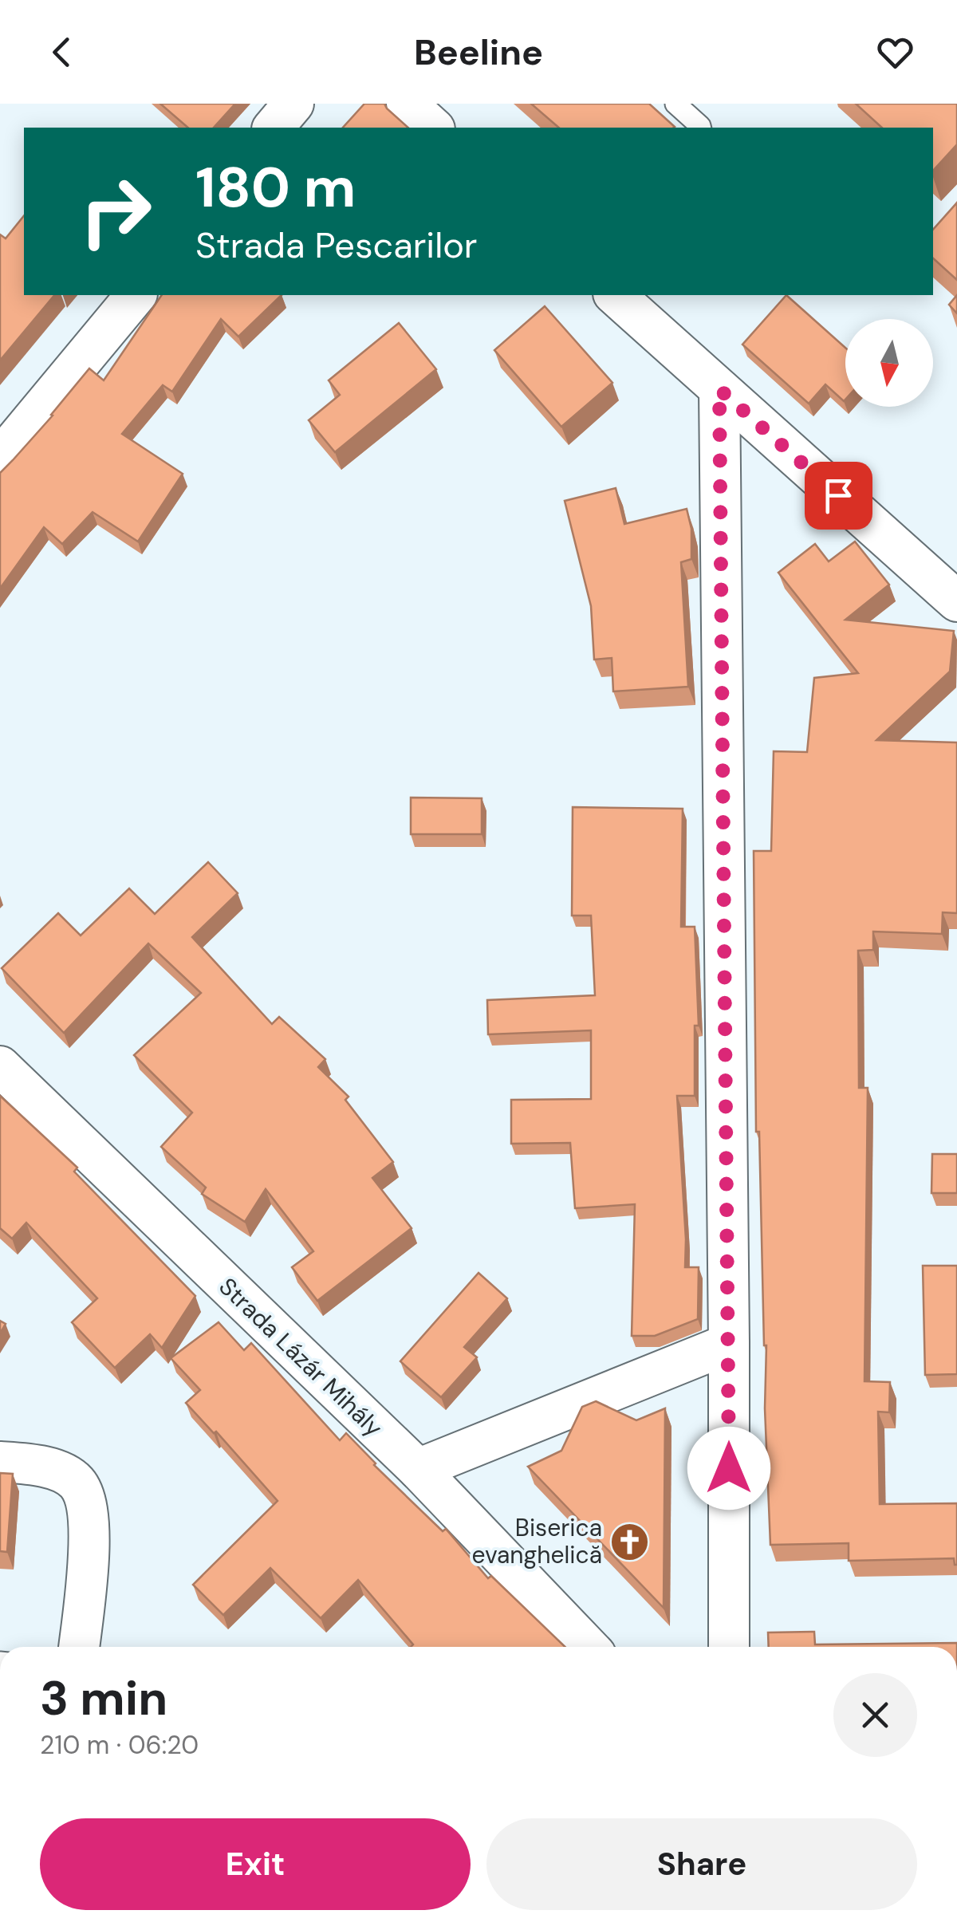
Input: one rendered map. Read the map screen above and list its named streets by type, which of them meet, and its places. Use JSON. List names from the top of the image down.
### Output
{
  "streets": {
    "street": ["Strada Lázár Mihály"]
  },
  "places": {
    "church": ["Biserica evanghelică"]
  },
  "north": "bottom",
  "page": {
    "header": "Beeline",
    "turn": ["180 m", "Strada Pescarilor"],
    "heading": ["3 min", "210 m · 06:20"],
    "buttons": ["Exit", "Share"]
  }
}
